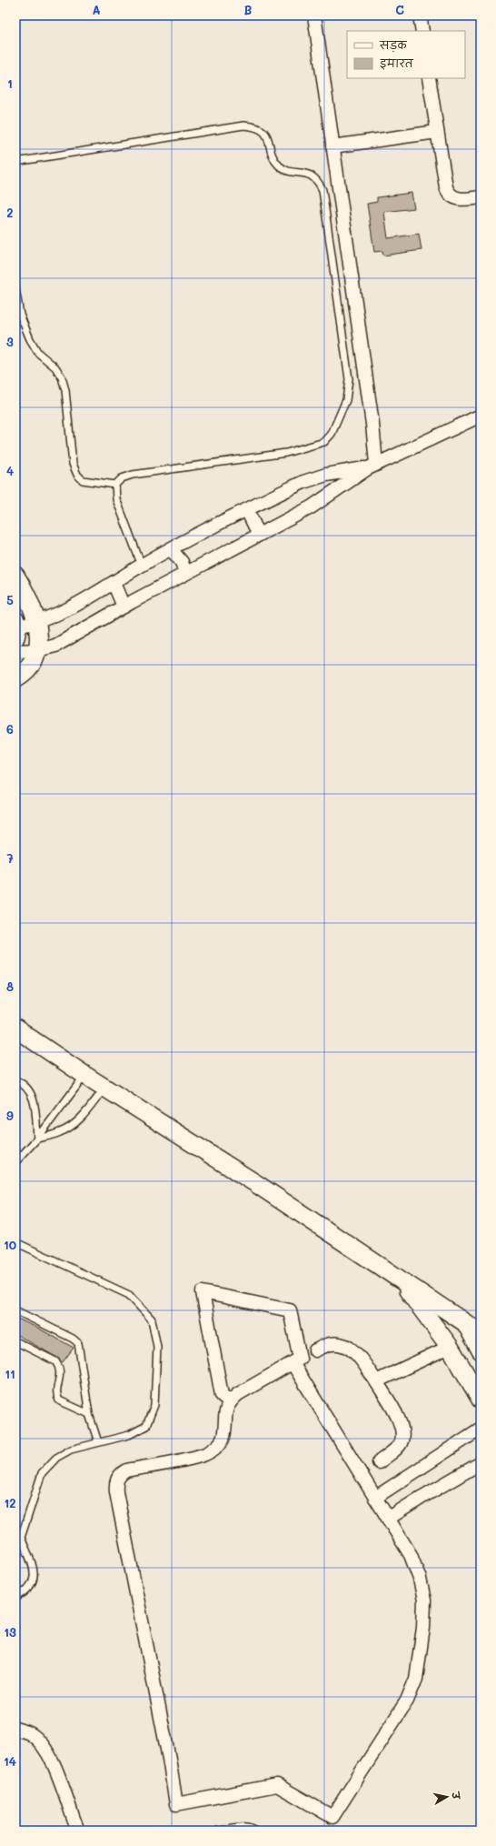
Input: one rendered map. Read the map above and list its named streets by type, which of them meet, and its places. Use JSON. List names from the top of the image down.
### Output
{
  "legend": ["सड़क", "इमारत"],
  "north": "right",
  "grid": {
    "columns": ["A", "B", "C"],
    "rows": [
      "1",
      "2",
      "3",
      "4",
      "5",
      "6",
      "7",
      "8",
      "9",
      "10",
      "11",
      "12",
      "13",
      "14"
    ]
  }
}
